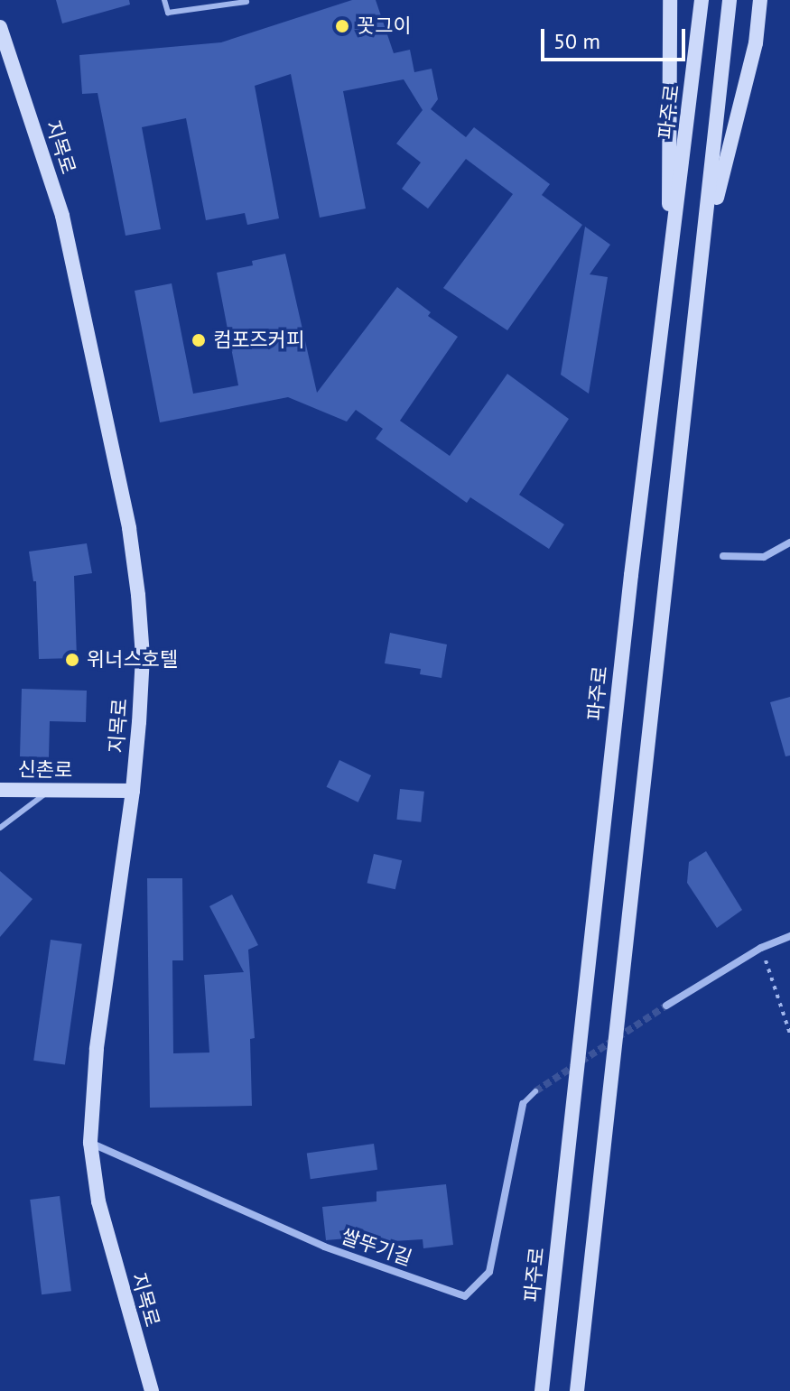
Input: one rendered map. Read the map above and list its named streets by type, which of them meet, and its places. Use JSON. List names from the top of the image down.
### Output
{
  "streets": {
    "main road": ["파주로", "지목로", "신촌로"],
    "street": ["쌀뚜기길"]
  },
  "crossings": [
    ["지목로", "신촌로"],
    ["지목로", "쌀뚜기길"]
  ],
  "places": ["꼿그이", "컴포즈커피", "위너스호텔"],
  "scale_bar": "50 m"
}
